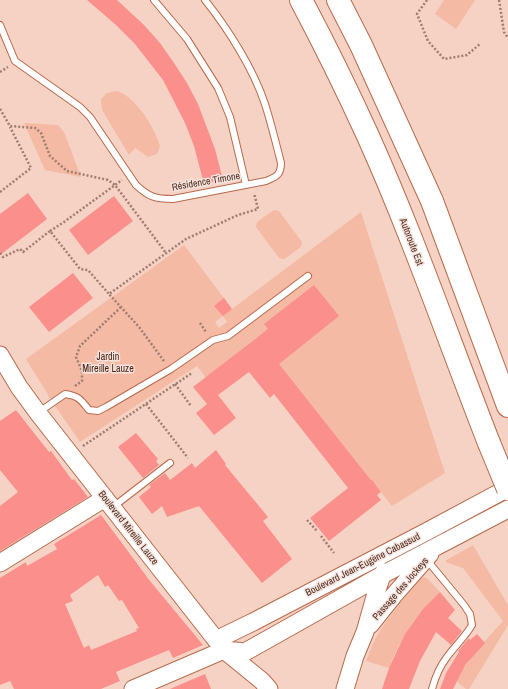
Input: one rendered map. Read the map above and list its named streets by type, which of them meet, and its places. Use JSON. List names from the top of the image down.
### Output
{
  "streets": {
    "highway": ["Autoroute Est"],
    "street": ["Boulevard Mireille Lauze", "Boulevard Jean-Eugène Cabassud", "Passage des Jockeys"],
    "lane": ["Résidence Timone"]
  },
  "crossings": [
    ["Autoroute Est", "Boulevard Jean-Eugène Cabassud"],
    ["Boulevard Mireille Lauze", "Boulevard Jean-Eugène Cabassud"],
    ["Boulevard Jean-Eugène Cabassud", "Passage des Jockeys"]
  ],
  "parks": ["Jardin Mireille Lauze"]
}
